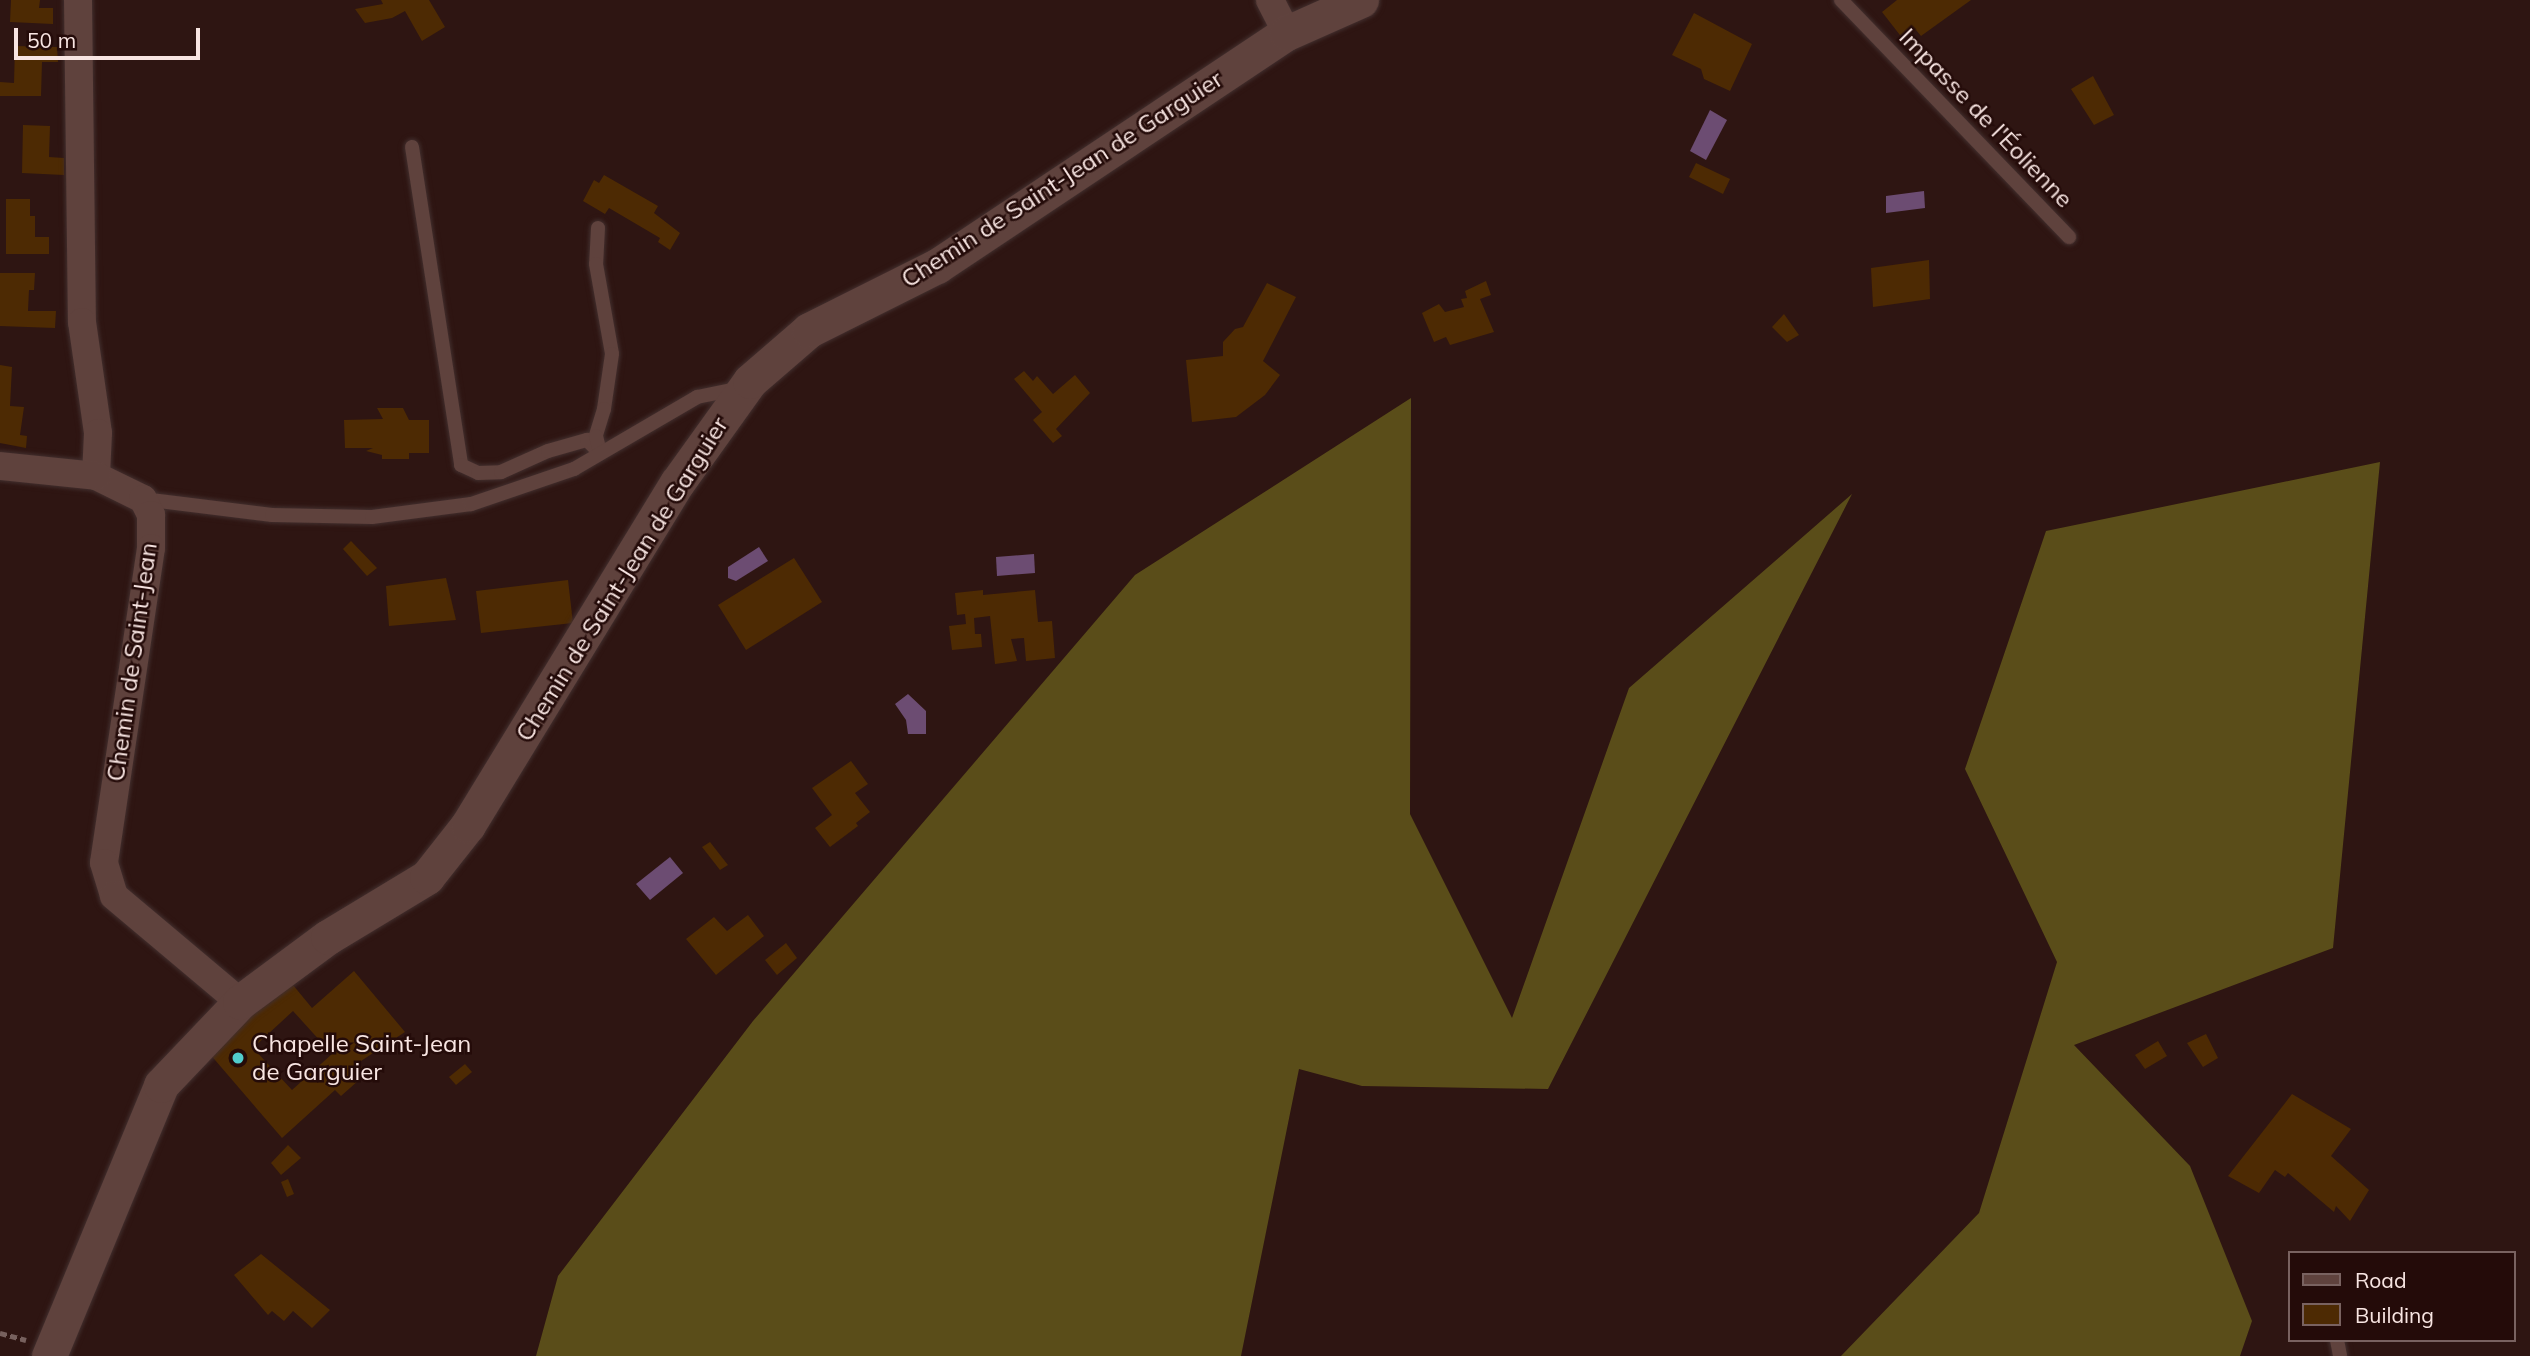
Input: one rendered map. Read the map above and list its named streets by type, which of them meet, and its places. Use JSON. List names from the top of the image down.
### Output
{
  "streets": {
    "street": ["Chemin de Saint-Jean de Garguier", "Chemin de Saint-Jean"],
    "lane": ["Impasse de l'Éolienne"]
  },
  "crossings": [
    ["Chemin de Saint-Jean de Garguier", "Chemin de Saint-Jean"]
  ],
  "places": ["Chapelle Saint-Jean de Garguier"],
  "legend": ["Road", "Building"],
  "scale_bar": "50 m"
}
